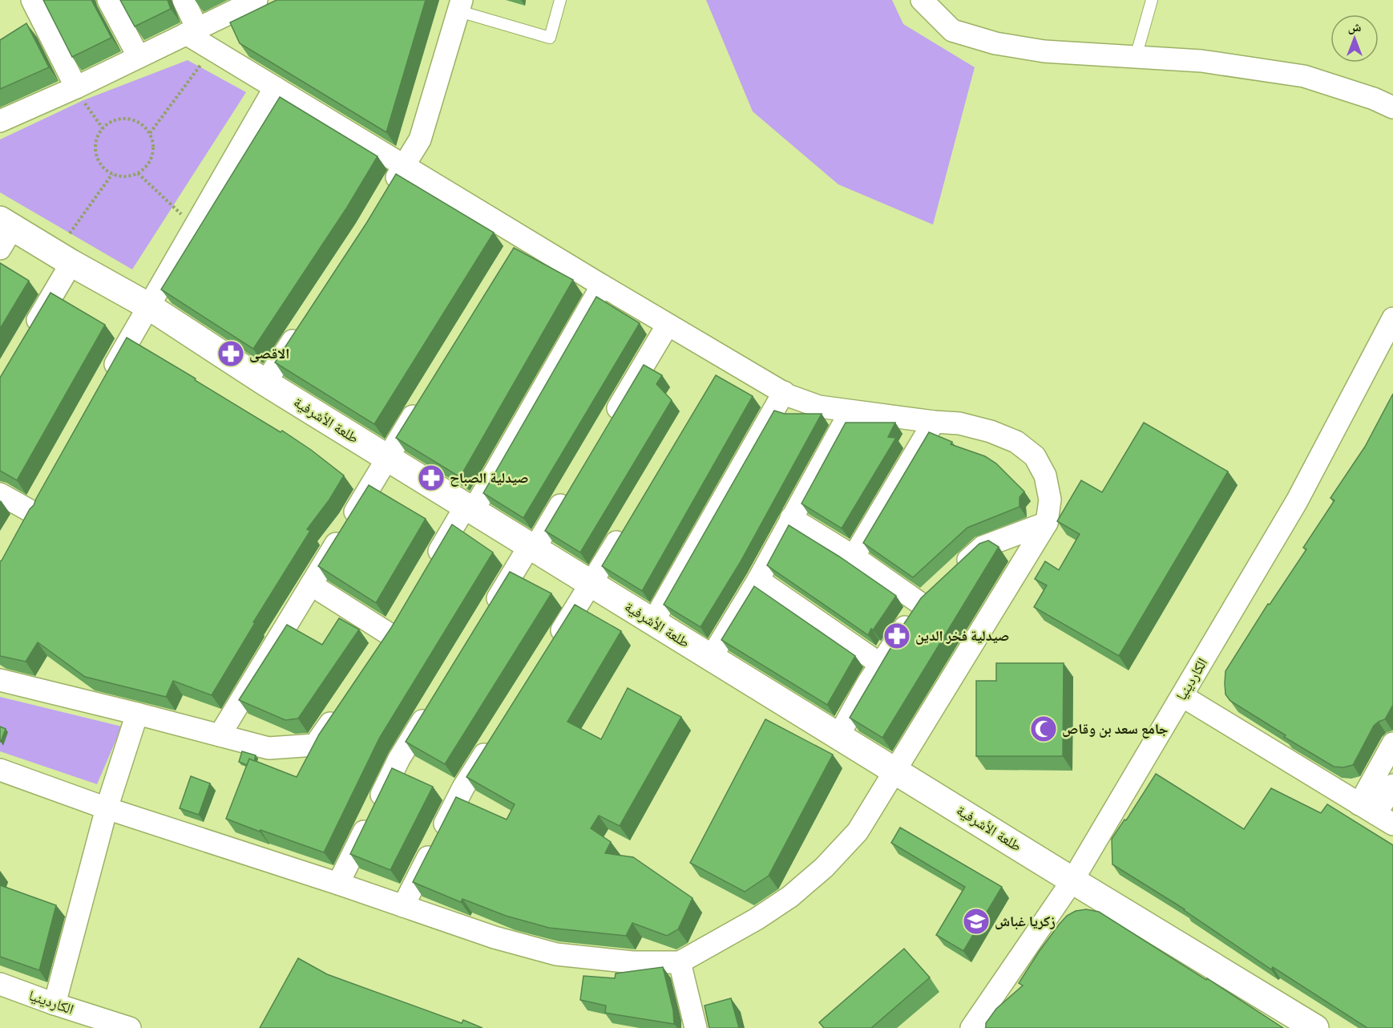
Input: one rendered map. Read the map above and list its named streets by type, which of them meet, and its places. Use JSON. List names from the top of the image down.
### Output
{
  "streets": {
    "main road": ["طلعة الأشرفية"],
    "street": ["الكاردينيا"]
  },
  "crossings": [
    ["طلعة الأشرفية", "الكاردينيا"]
  ],
  "places": {
    "pharmacy": ["الاقصى", "صيدلية الصباح", "صيدلية فخر الدين"],
    "mosque": ["جامع سعد بن وقاص"],
    "school or university": ["زكريا غباش"]
  },
  "north": "top"
}
